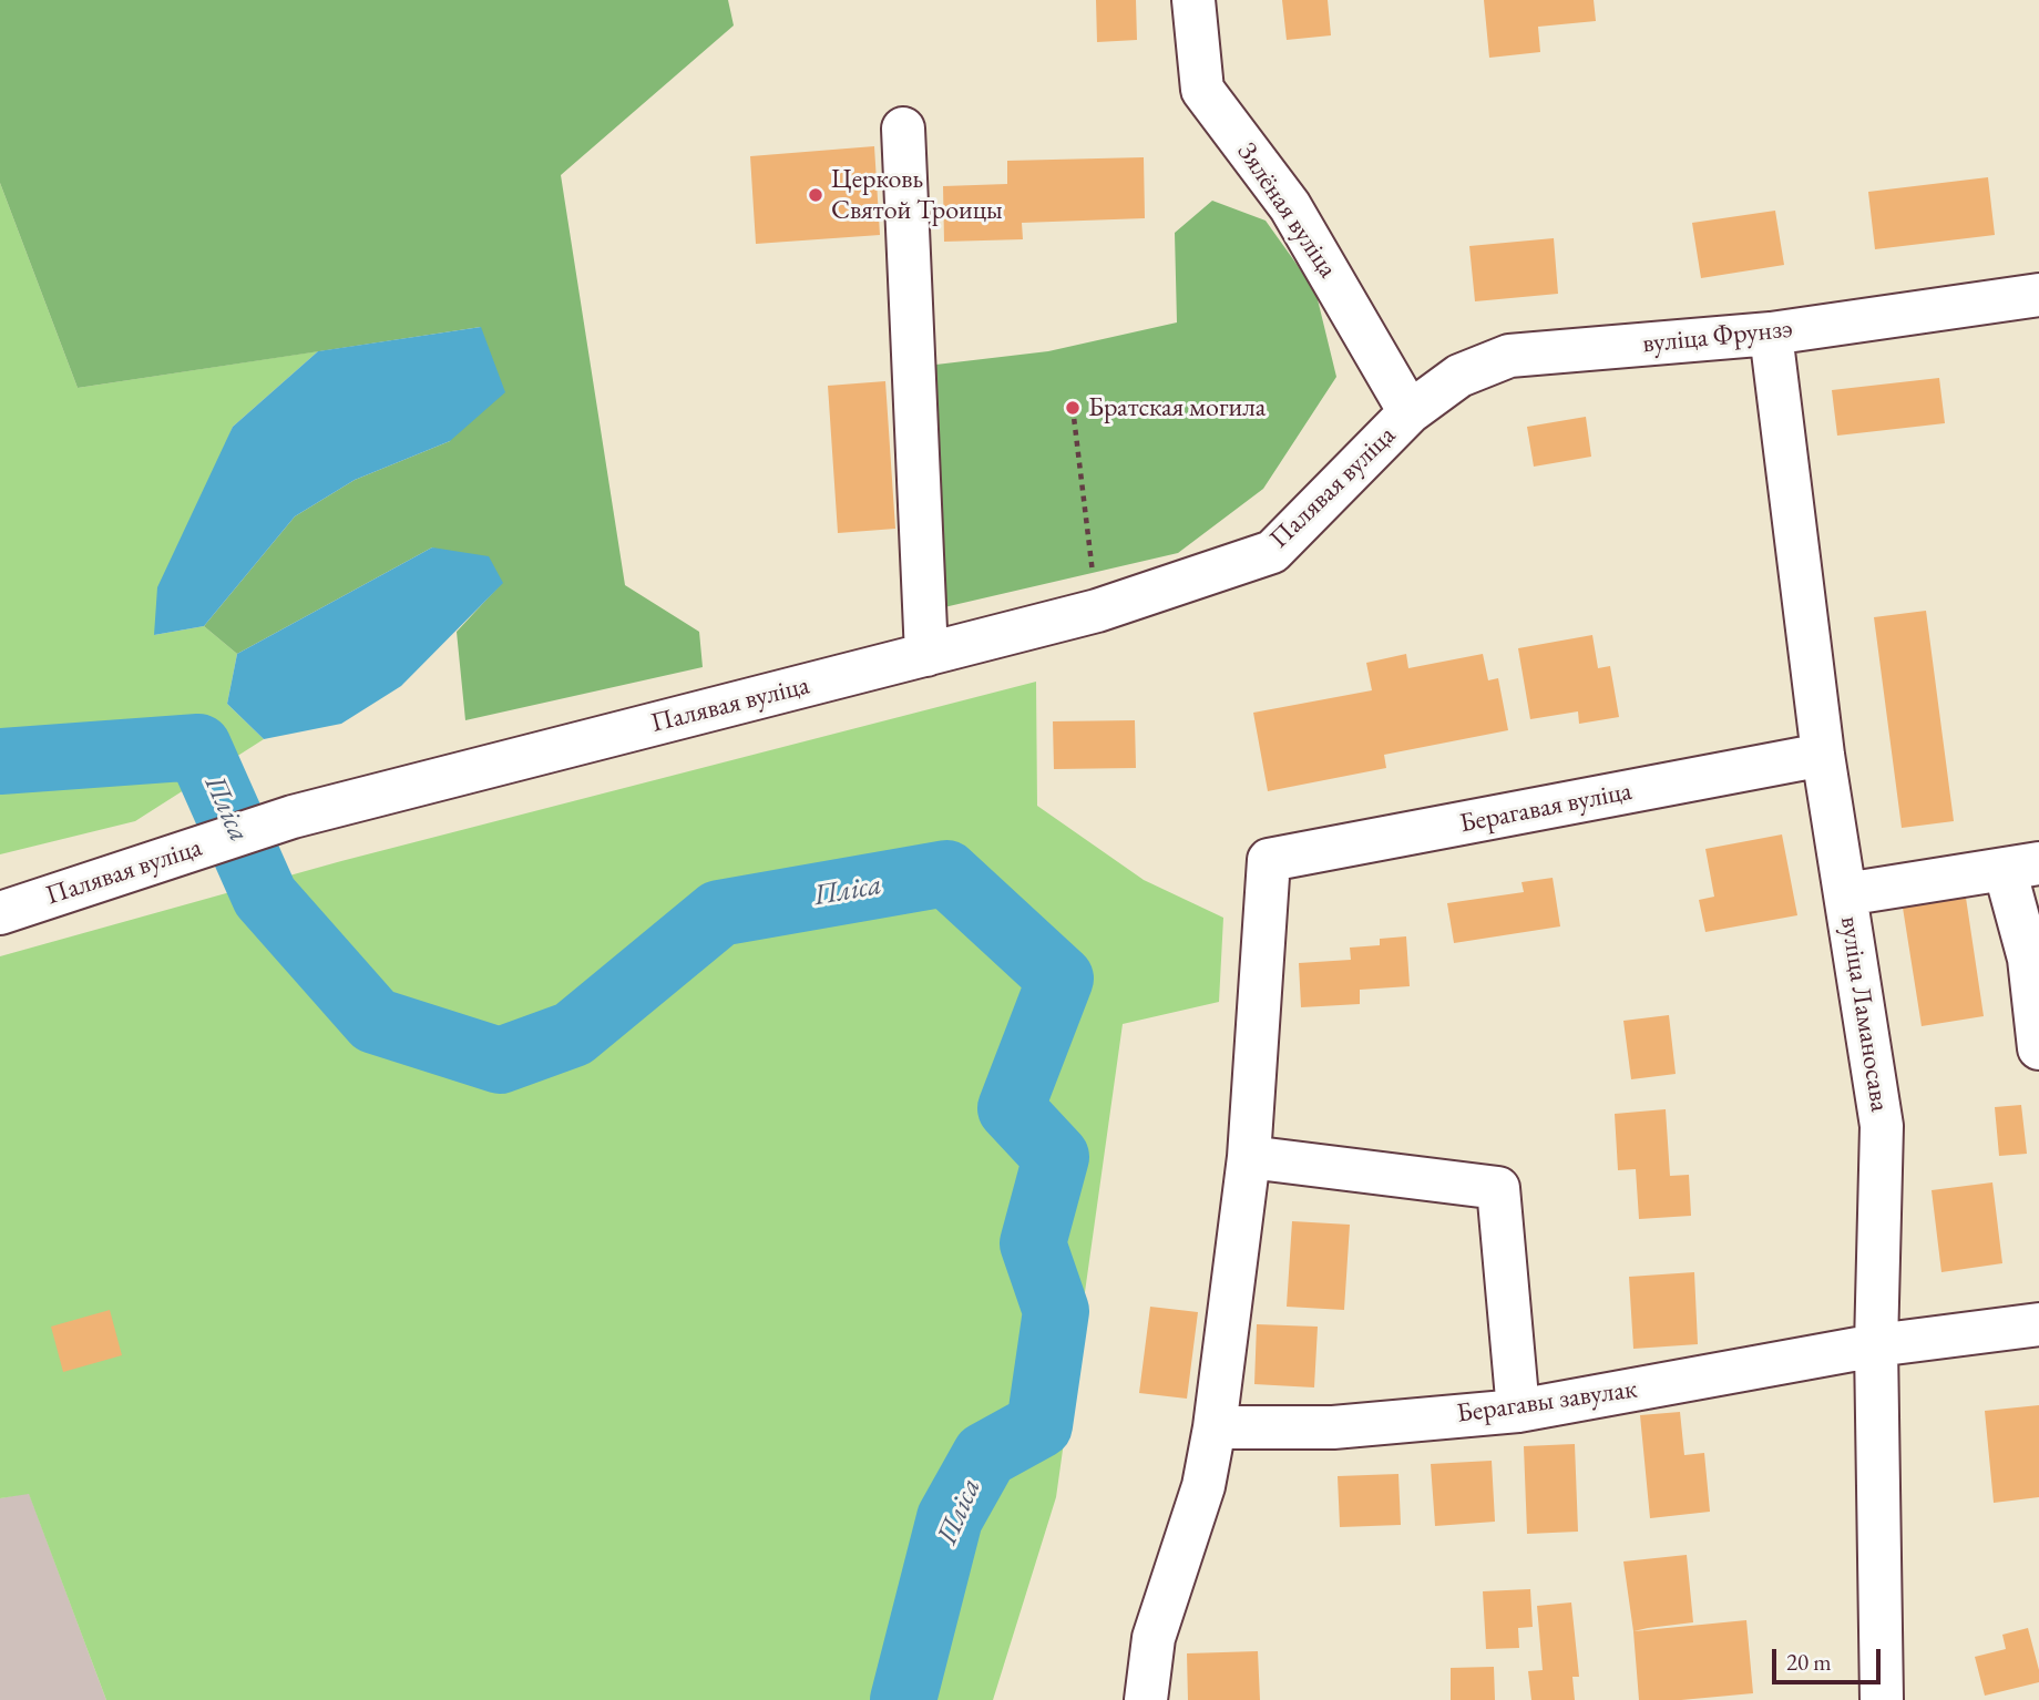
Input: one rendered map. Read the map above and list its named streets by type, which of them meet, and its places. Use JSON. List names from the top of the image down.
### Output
{
  "streets": {
    "street": [
      "Зялёная вуліца",
      "вуліца Фрунзэ",
      "Палявая вуліца",
      "Берагавая вуліца",
      "вуліца Ламаносава",
      "Берагавы завулак"
    ]
  },
  "crossings": [
    ["Зялёная вуліца", "вуліца Фрунзэ"],
    ["Зялёная вуліца", "Палявая вуліца"],
    ["вуліца Фрунзэ", "Палявая вуліца"],
    ["вуліца Фрунзэ", "вуліца Ламаносава"],
    ["Берагавая вуліца", "вуліца Ламаносава"],
    ["вуліца Ламаносава", "Берагавы завулак"]
  ],
  "water": ["Пліса"],
  "places": ["Церковь Святой Троицы", "Братская могила"],
  "scale_bar": "20 m"
}
